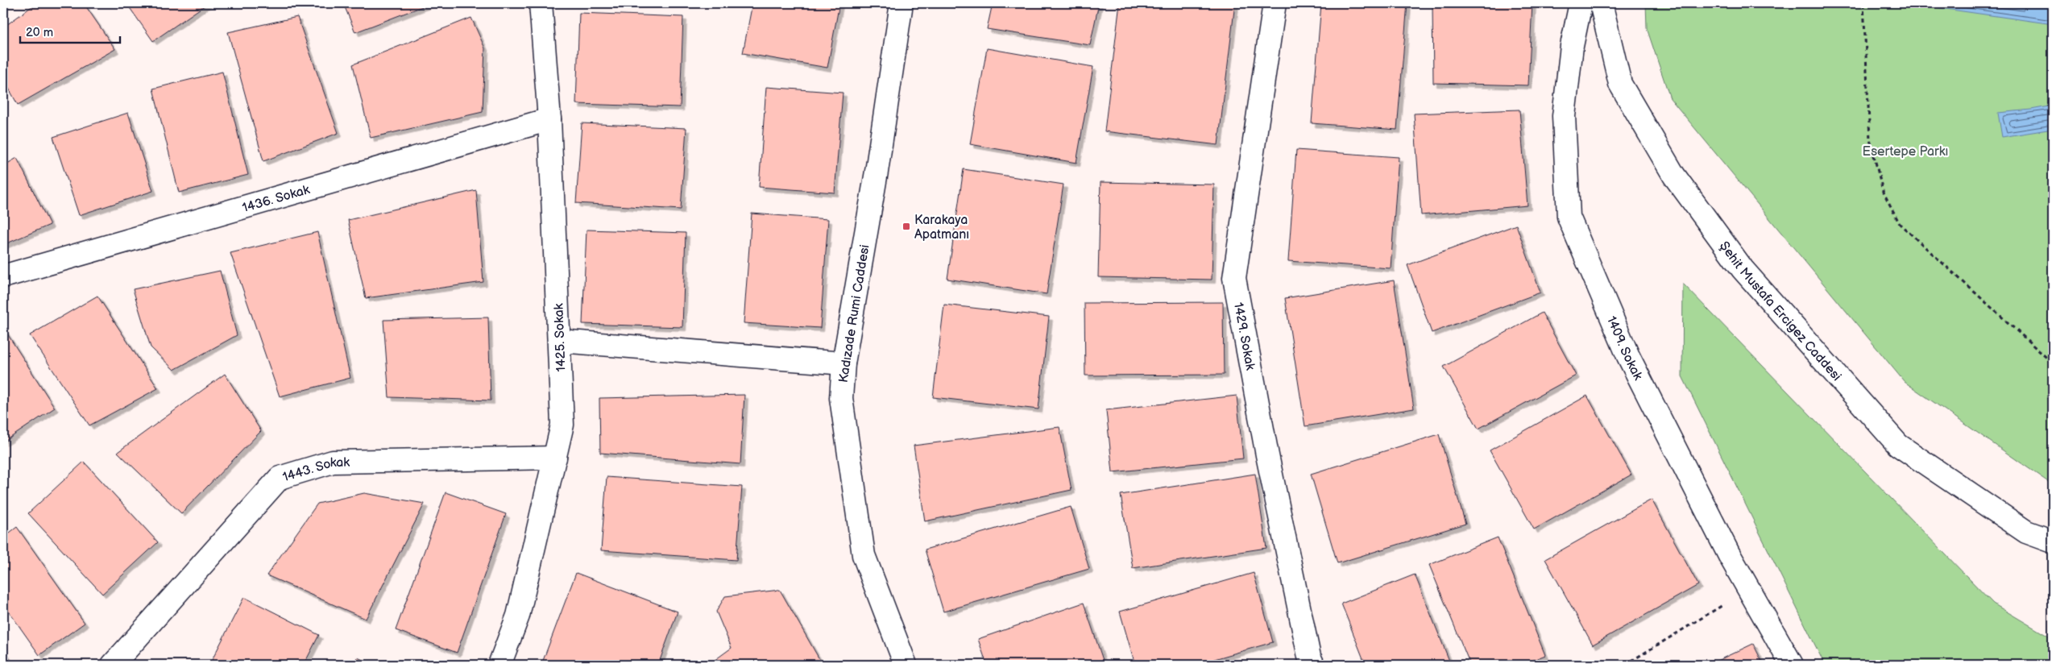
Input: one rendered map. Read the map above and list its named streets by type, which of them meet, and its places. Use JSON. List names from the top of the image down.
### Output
{
  "streets": {
    "street": [
      "1436. Sokak",
      "Şehit Mustafa Ercigez Caddesi",
      "Kadızade Rumi Caddesi",
      "1429. Sokak",
      "1425. Sokak",
      "1409. Sokak",
      "1443. Sokak"
    ]
  },
  "crossings": [
    ["1436. Sokak", "1425. Sokak"],
    ["1425. Sokak", "1443. Sokak"]
  ],
  "parks": ["Esertepe Parkı"],
  "places": {
    "transit": ["Karakaya Apatmanı"]
  },
  "scale_bar": "20 m"
}
